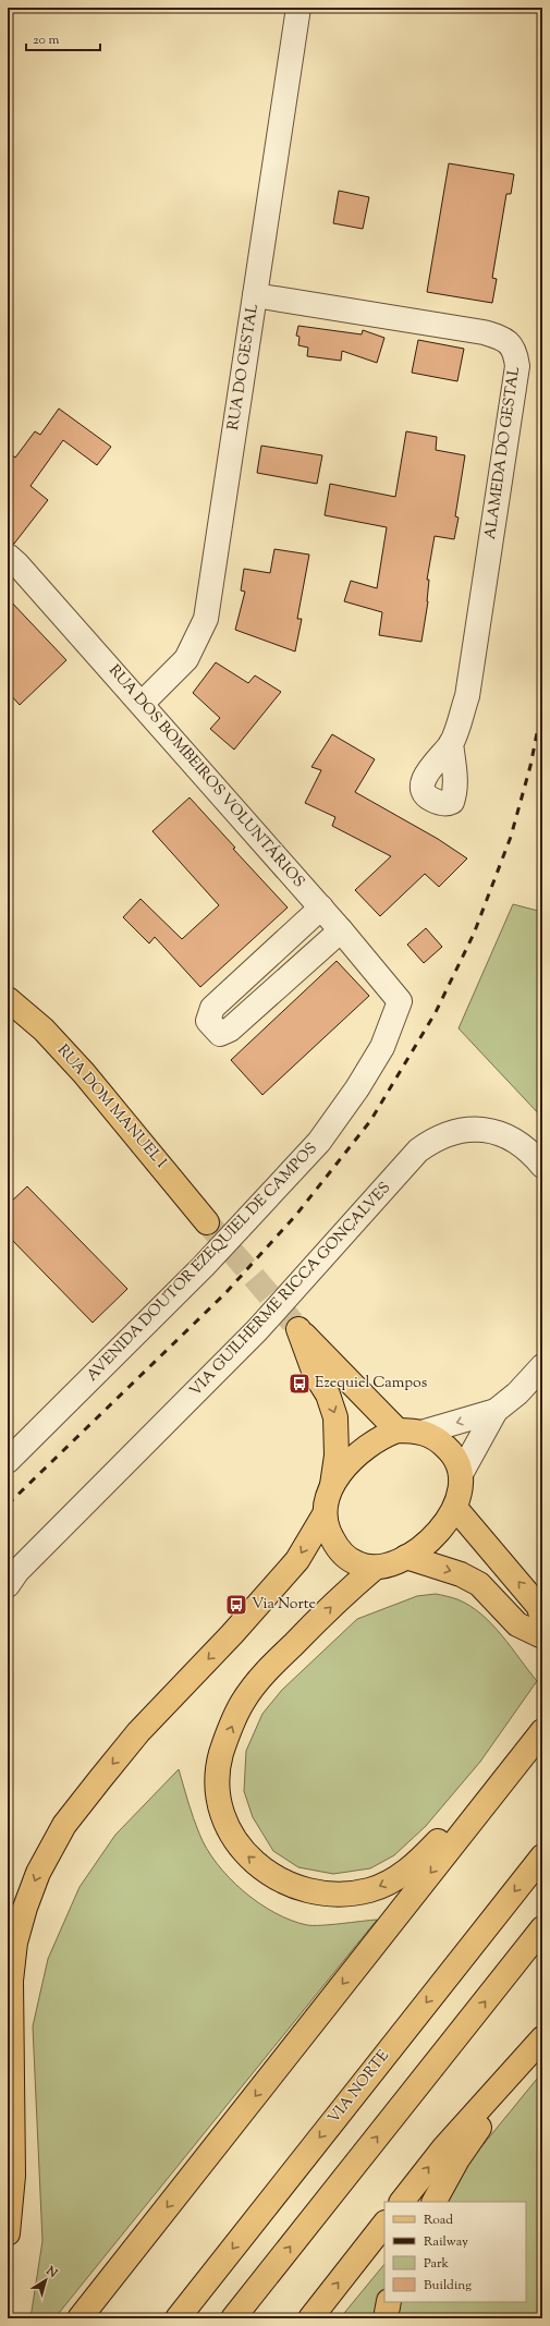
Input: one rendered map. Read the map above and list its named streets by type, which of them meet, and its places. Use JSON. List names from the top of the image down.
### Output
{
  "streets": {
    "main road": ["RUA DOM MANUEL I", "VIA NORTE"],
    "street": [
      "RUA DO GESTAL",
      "ALAMEDA DO GESTAL",
      "RUA DOS BOMBEIROS VOLUNTÁRIOS",
      "AVENIDA DOUTOR EZEQUIEL DE CAMPOS",
      "VIA GUILHERME RICCA GONÇALVES"
    ]
  },
  "crossings": [
    ["RUA DO GESTAL", "ALAMEDA DO GESTAL"],
    ["RUA DO GESTAL", "RUA DOS BOMBEIROS VOLUNTÁRIOS"],
    ["RUA DOS BOMBEIROS VOLUNTÁRIOS", "AVENIDA DOUTOR EZEQUIEL DE CAMPOS"]
  ],
  "places": {
    "bus stop": ["Ezequiel Campos", "Via Norte"]
  },
  "legend": [
    "Road",
    "Railway",
    "Park",
    "Building"
  ],
  "scale_bar": "20 m",
  "north": "top right"
}
